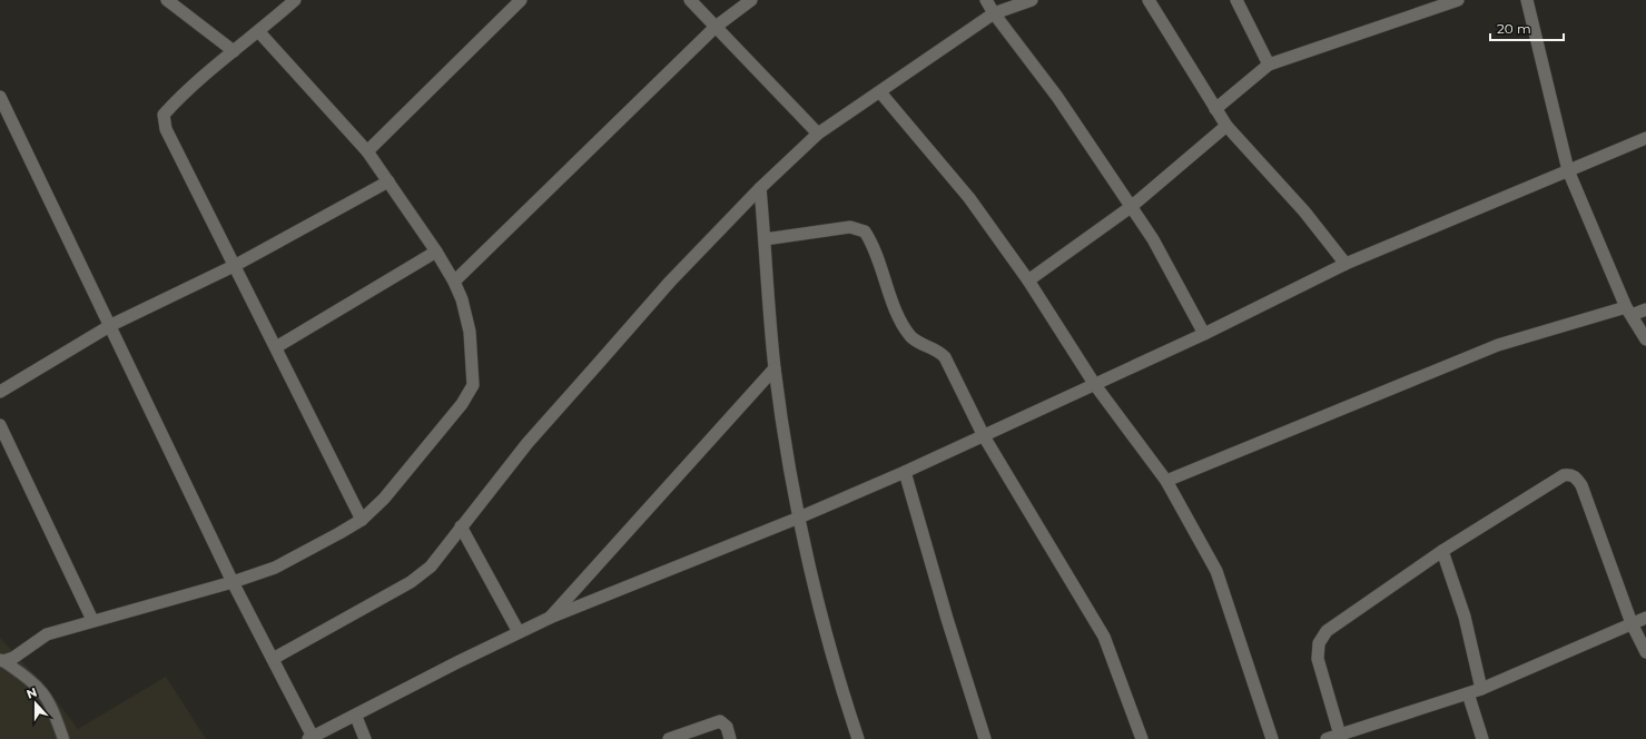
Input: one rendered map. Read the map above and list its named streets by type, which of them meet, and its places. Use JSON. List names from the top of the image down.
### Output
{
  "scale_bar": "20 m",
  "north": "top"
}
